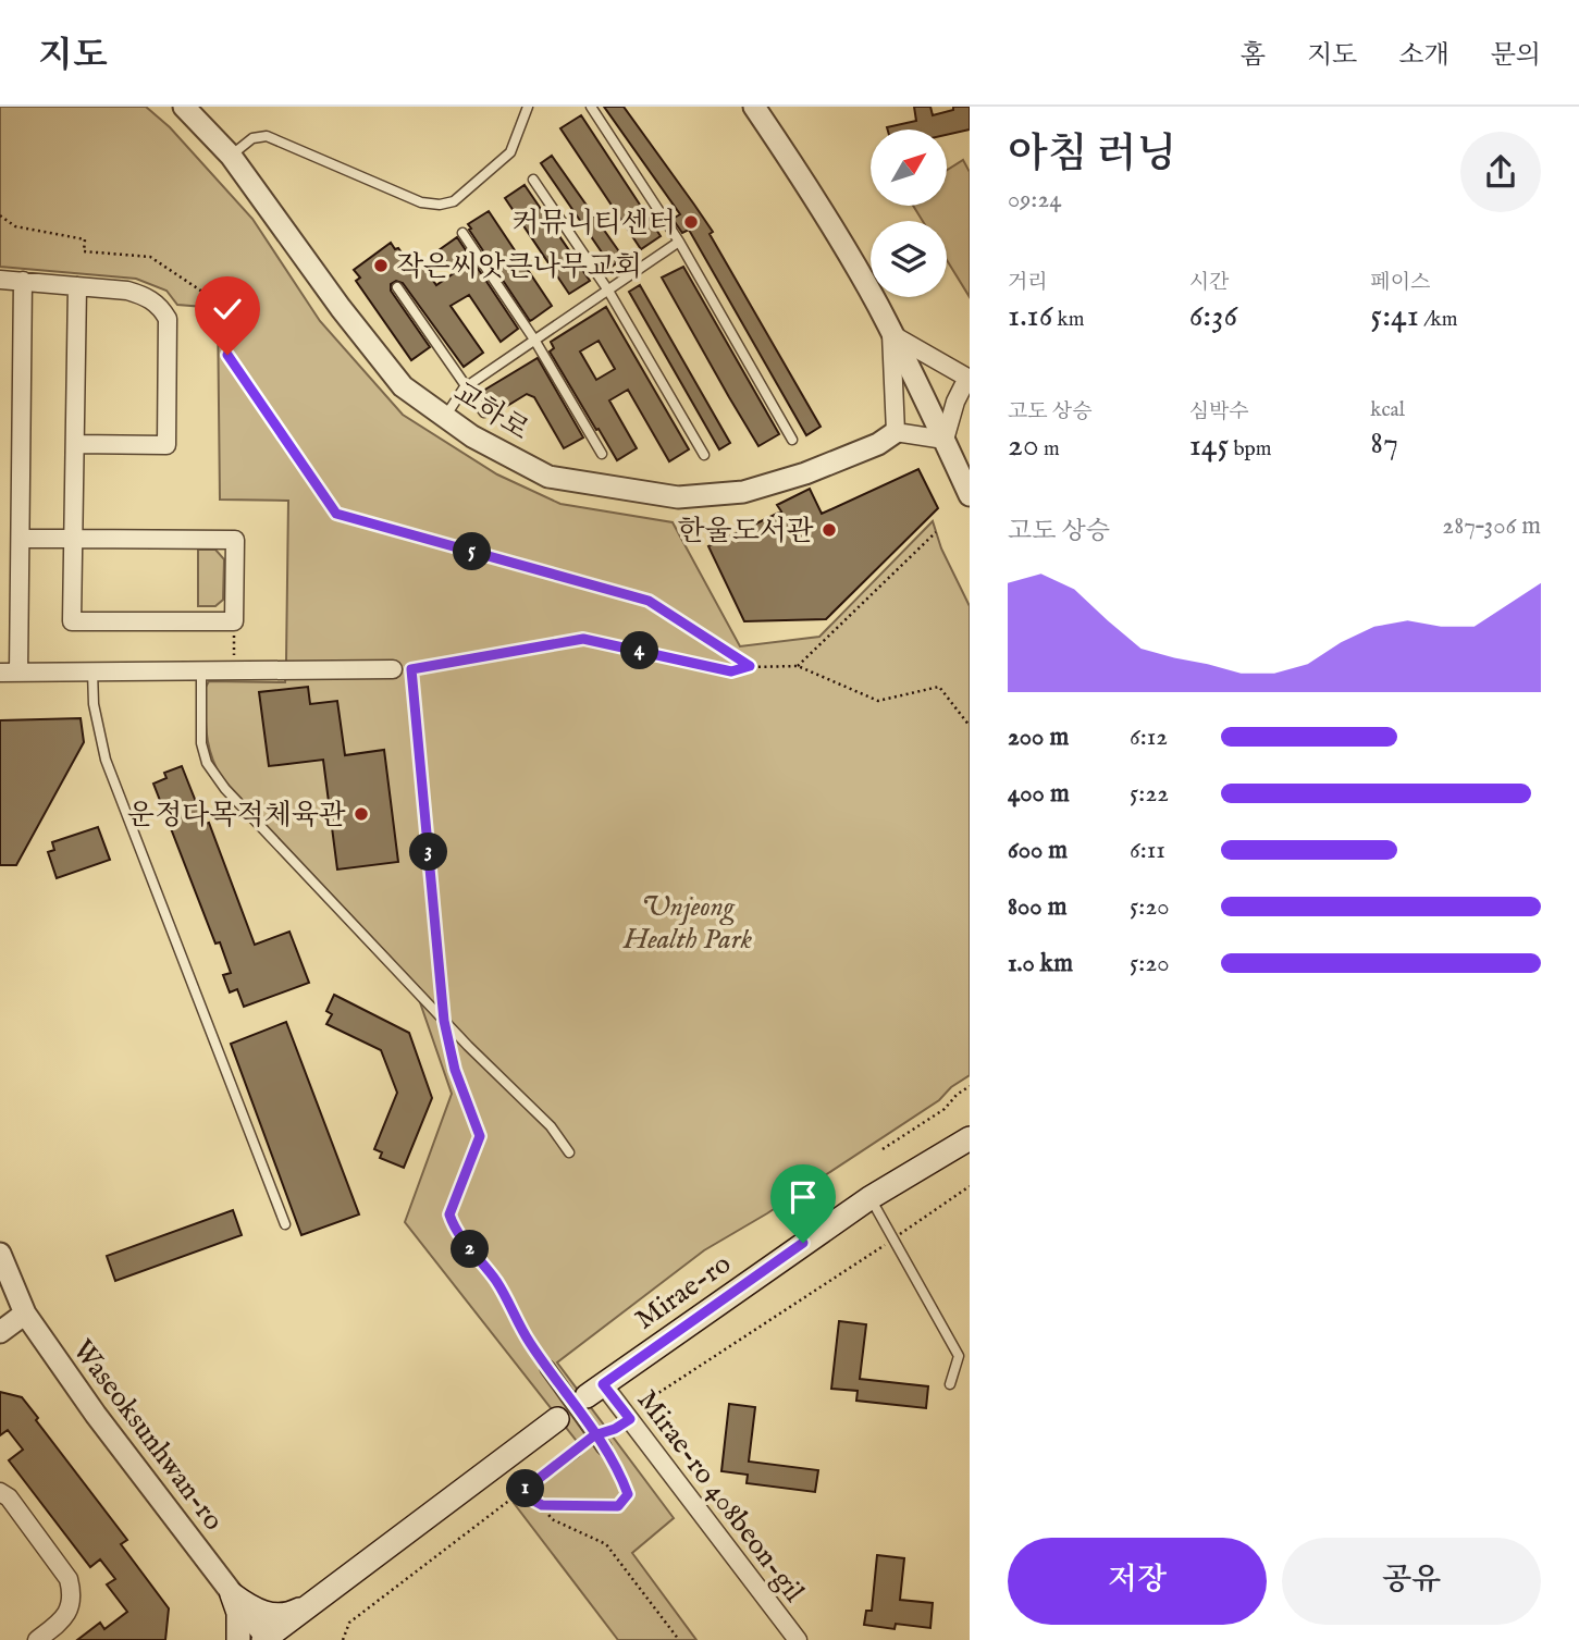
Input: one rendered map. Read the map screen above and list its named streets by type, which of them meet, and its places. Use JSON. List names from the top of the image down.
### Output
{
  "streets": {
    "main road": ["Mirae-ro"],
    "street": ["교하로", "Waseoksunhwan-ro", "Mirae-ro 408beon-gil"]
  },
  "crossings": [
    ["Mirae-ro", "Mirae-ro 408beon-gil"]
  ],
  "parks": ["Unjeong Health Park"],
  "places": [
    "커뮤니티센터",
    "작은씨앗큰나무교회",
    "한울도서관",
    "운정다목적체육관"
  ],
  "north": "top right",
  "page": {
    "header": "지도",
    "nav": [
      "홈",
      "지도",
      "소개",
      "문의"
    ],
    "heading": ["아침 러닝", "09:24"],
    "stats": [
      ["거리", "1.16 km"],
      ["시간", "6:36"],
      ["페이스", "5:41 /km"],
      ["고도 상승", "20 m"],
      ["심박수", "145 bpm"],
      ["kcal", "87"]
    ],
    "chart": ["고도 상승", "287–306 m"],
    "pins": [
      "5",
      "4",
      "3",
      "2",
      "1"
    ],
    "list": [
      {
        "name": "200 m",
        "note": "6:12"
      },
      {
        "name": "400 m",
        "note": "5:22"
      },
      {
        "name": "600 m",
        "note": "6:11"
      },
      {
        "name": "800 m",
        "note": "5:20"
      },
      {
        "name": "1.0 km",
        "note": "5:20"
      }
    ],
    "buttons": ["저장", "공유"]
  }
}
